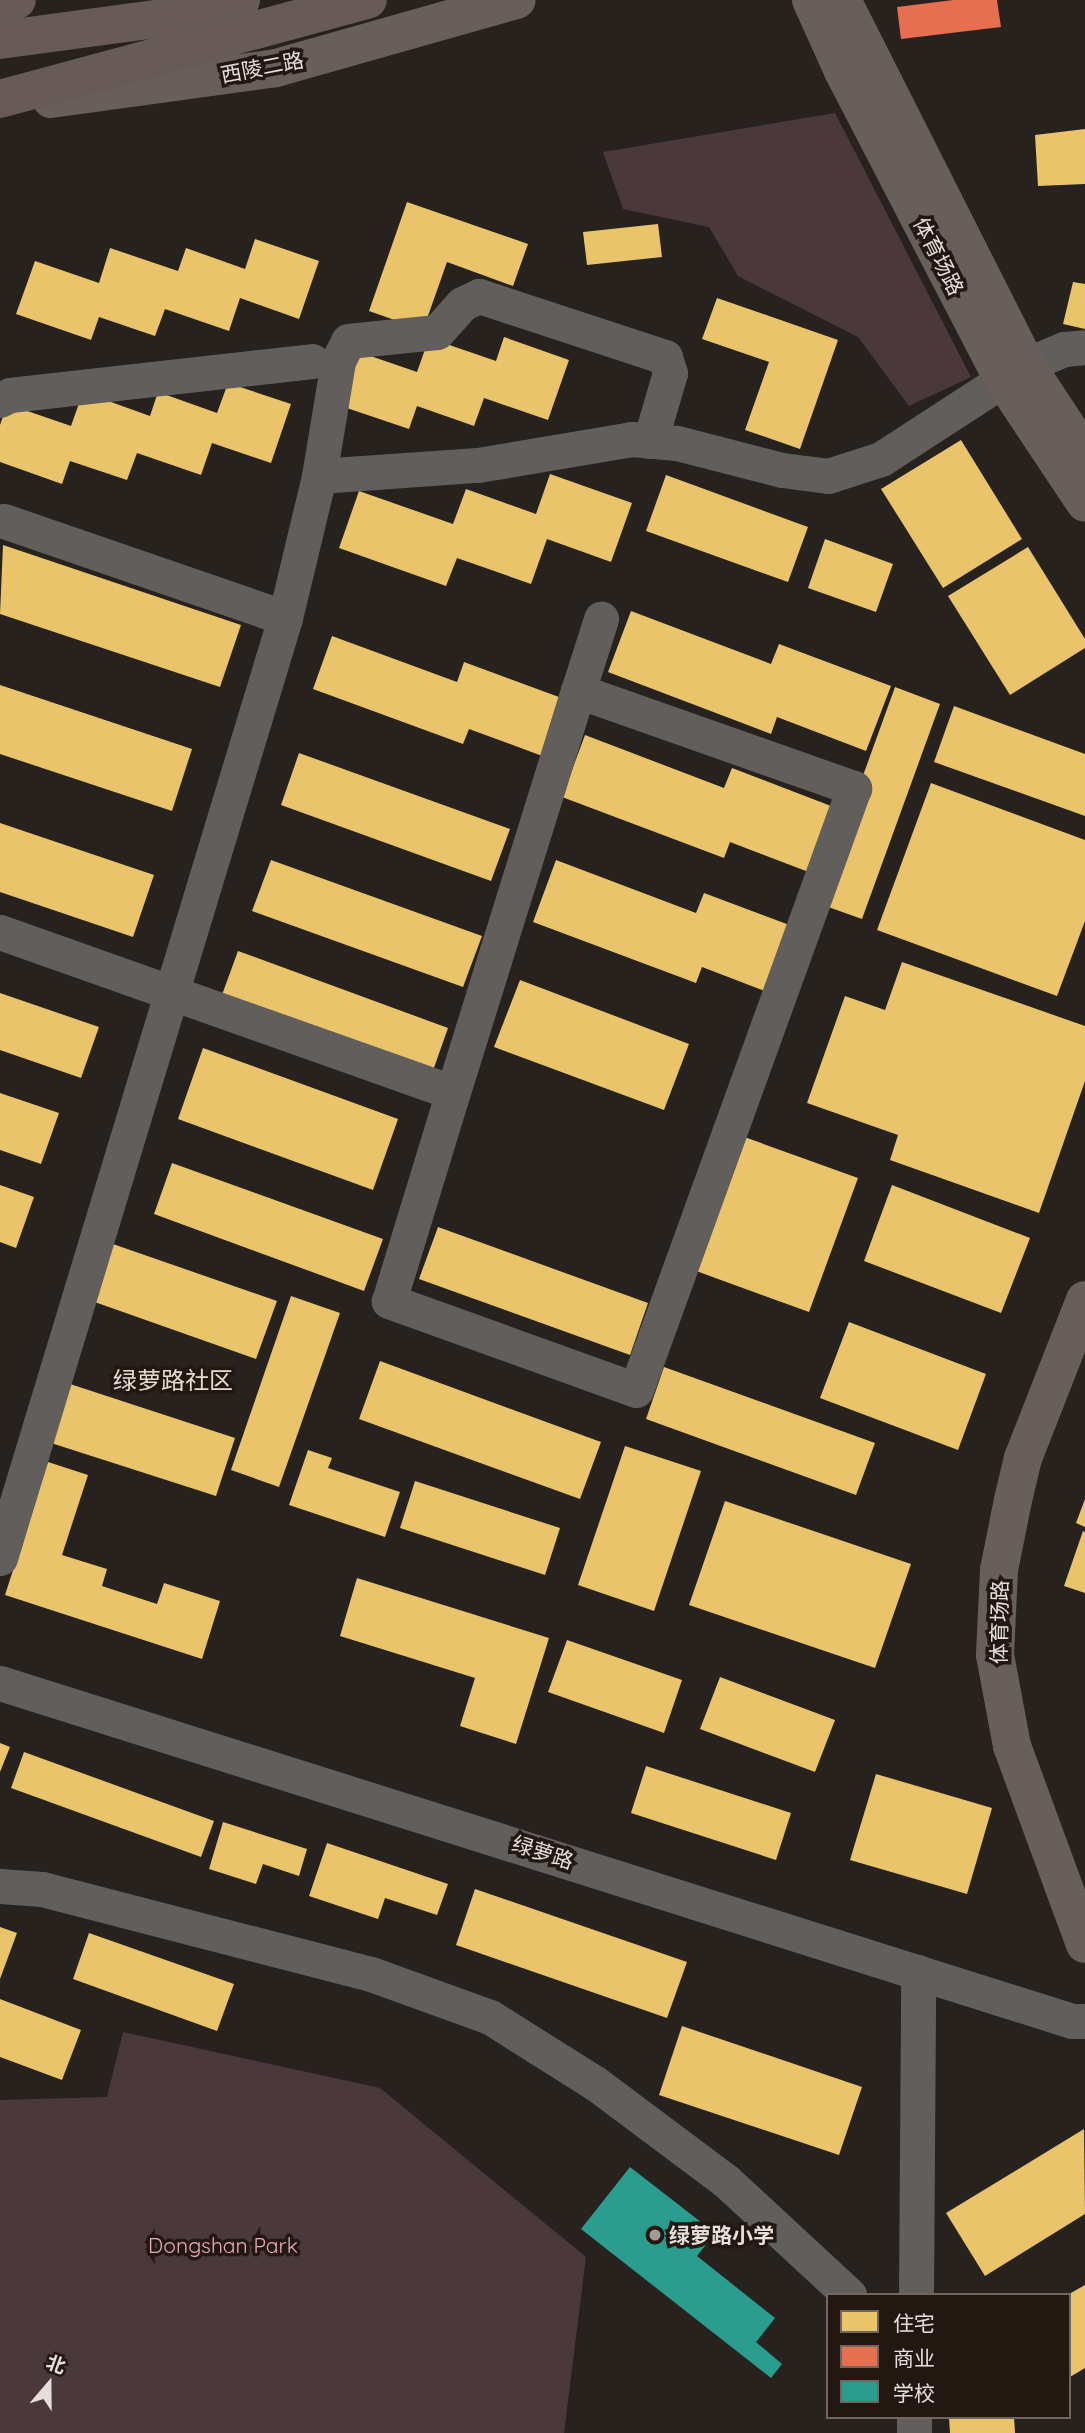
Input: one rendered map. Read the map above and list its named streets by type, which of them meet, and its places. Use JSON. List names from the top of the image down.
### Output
{
  "streets": {
    "main road": ["西陵二路", "体育场路"],
    "street": ["绿萝路"]
  },
  "districts": ["绿萝路社区"],
  "parks": ["Dongshan Park"],
  "places": ["绿萝路小学"],
  "legend": ["住宅", "商业", "学校"],
  "north": "top"
}
